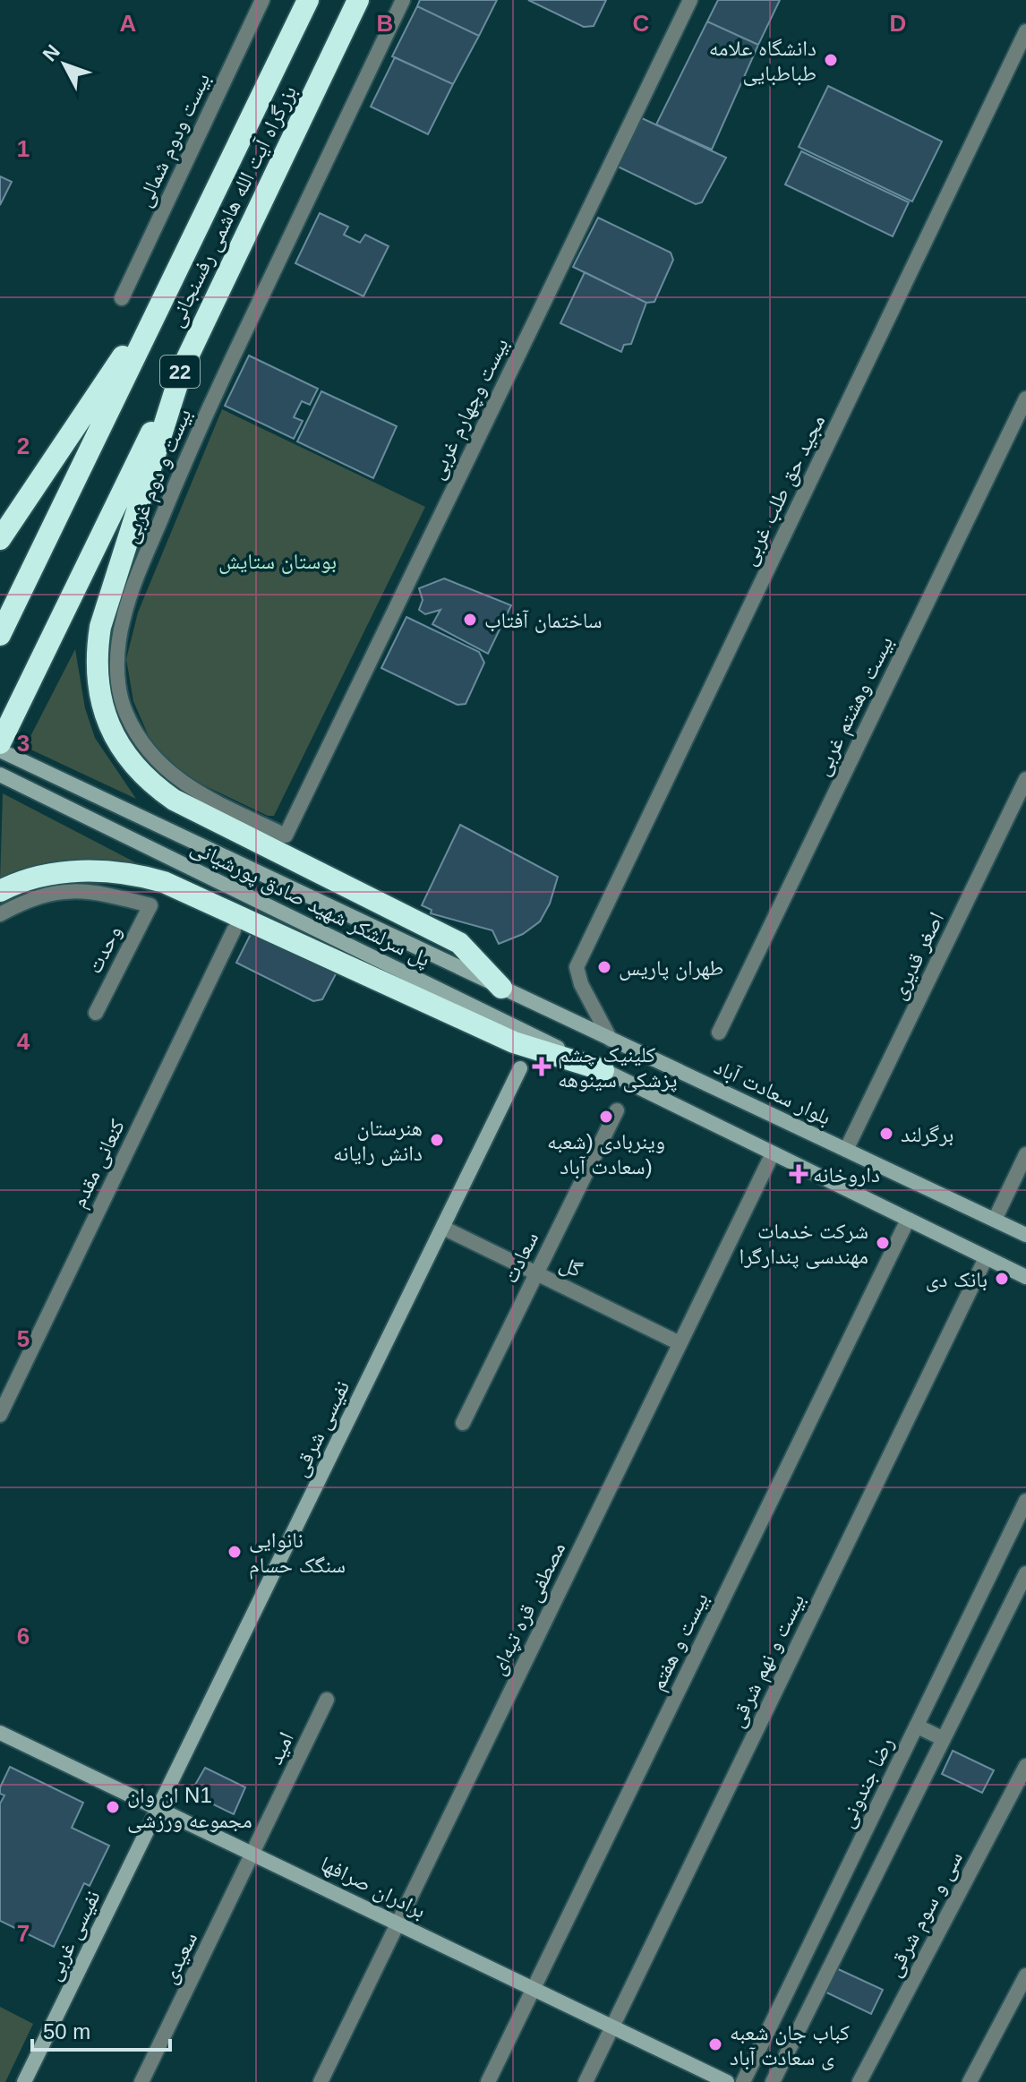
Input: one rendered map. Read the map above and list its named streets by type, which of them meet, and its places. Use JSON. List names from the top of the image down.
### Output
{
  "streets": {
    "highway": ["بزرگراه آیت الله هاشمی رفسنجانی", "22"],
    "main road": [
      "پل سرلشکر شهید صادق پورشیانی",
      "بلوار سعادت آباد",
      "نفیسی شرقی",
      "برادران صرافها",
      "نفیسی غربی"
    ],
    "street": [
      "بیست ودوم شمالی",
      "بیست وچهارم غربی",
      "بیست و دوم غربی",
      "مجید حق طلب غربی",
      "بیست وهشتم غربی",
      "وحدت",
      "اصغر قدیری",
      "کنعانی مقدم",
      "سعادت",
      "گل",
      "مصطفی قره تپه‌ای",
      "بیست و هفتم",
      "بیست و نهم شرقی",
      "امید",
      "رضا جندونی",
      "سی و سوم شرقی",
      "سعیدی"
    ]
  },
  "crossings": [
    ["بیست وچهارم غربی", "بیست و دوم غربی"],
    ["مجید حق طلب غربی", "بلوار سعادت آباد"],
    ["پل سرلشکر شهید صادق پورشیانی", "بلوار سعادت آباد"],
    ["اصغر قدیری", "بلوار سعادت آباد"],
    ["سعادت", "گل"],
    ["گل", "نفیسی شرقی"],
    ["گل", "مصطفی قره تپه‌ای"],
    ["نفیسی شرقی", "برادران صرافها"],
    ["نفیسی شرقی", "نفیسی غربی"],
    ["مصطفی قره تپه‌ای", "برادران صرافها"],
    ["بیست و هفتم", "برادران صرافها"],
    ["بیست و نهم شرقی", "برادران صرافها"],
    ["امید", "برادران صرافها"],
    ["امید", "سعیدی"],
    ["برادران صرافها", "نفیسی غربی"],
    ["برادران صرافها", "سعیدی"]
  ],
  "parks": ["بوستان ستایش"],
  "places": {
    "other": [
      "دانشگاه علامه طباطبایی",
      "ساختمان آفتاب",
      "طهران پاریس",
      "وینربادی (شعبه سعادت آباد)",
      "برگرلند",
      "هنرستان دانش رایانه",
      "شرکت خدمات مهندسى پندارگرا",
      "بانک دی",
      "نانوایی سنگک حسام",
      "ان وان N1 مجموعه ورزشی",
      "کباب جان شعبه ی سعادت آباد"
    ],
    "health": ["کلینیک چشم پزشکی سینوهه", "داروخانه"]
  },
  "scale_bar": "50 m",
  "north": "top left",
  "grid": {
    "columns": [
      "A",
      "B",
      "C",
      "D"
    ],
    "rows": [
      "1",
      "2",
      "3",
      "4",
      "5",
      "6",
      "7"
    ]
  }
}
